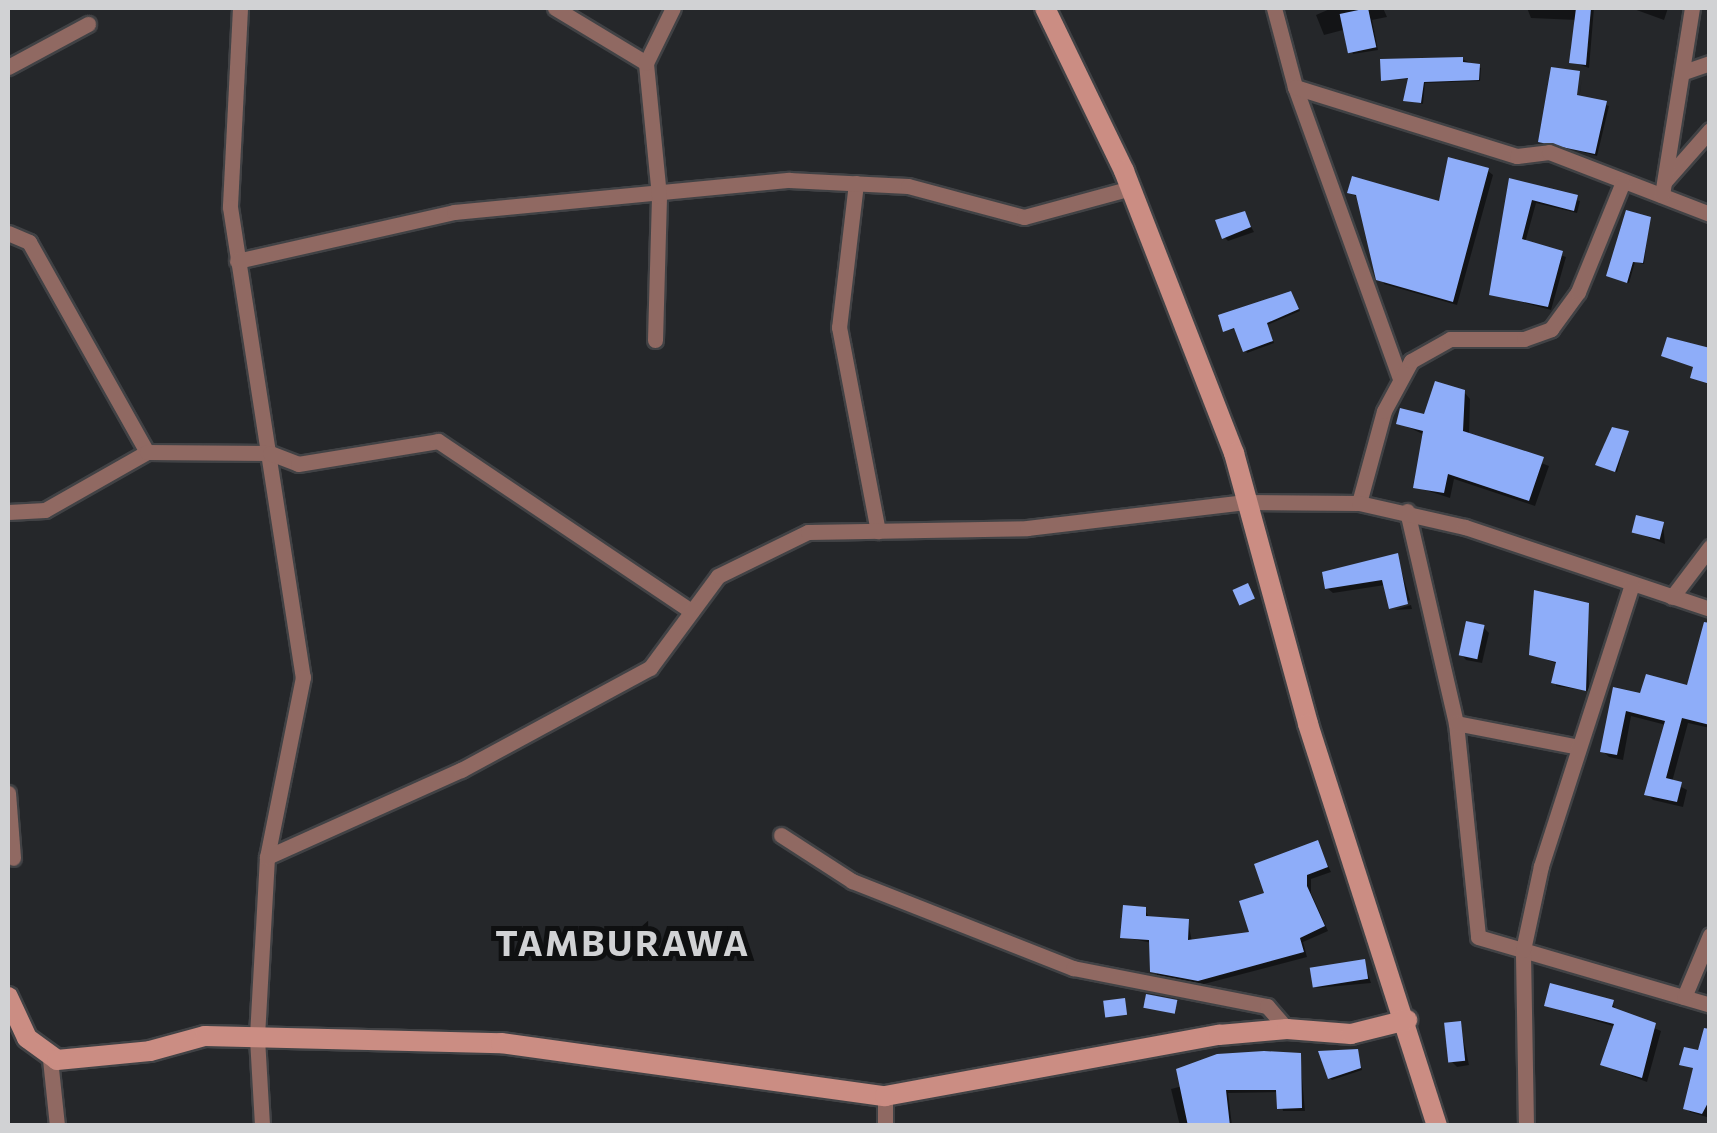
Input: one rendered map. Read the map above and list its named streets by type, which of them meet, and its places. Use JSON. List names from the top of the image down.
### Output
{
  "districts": ["TAMBURAWA"]
}
